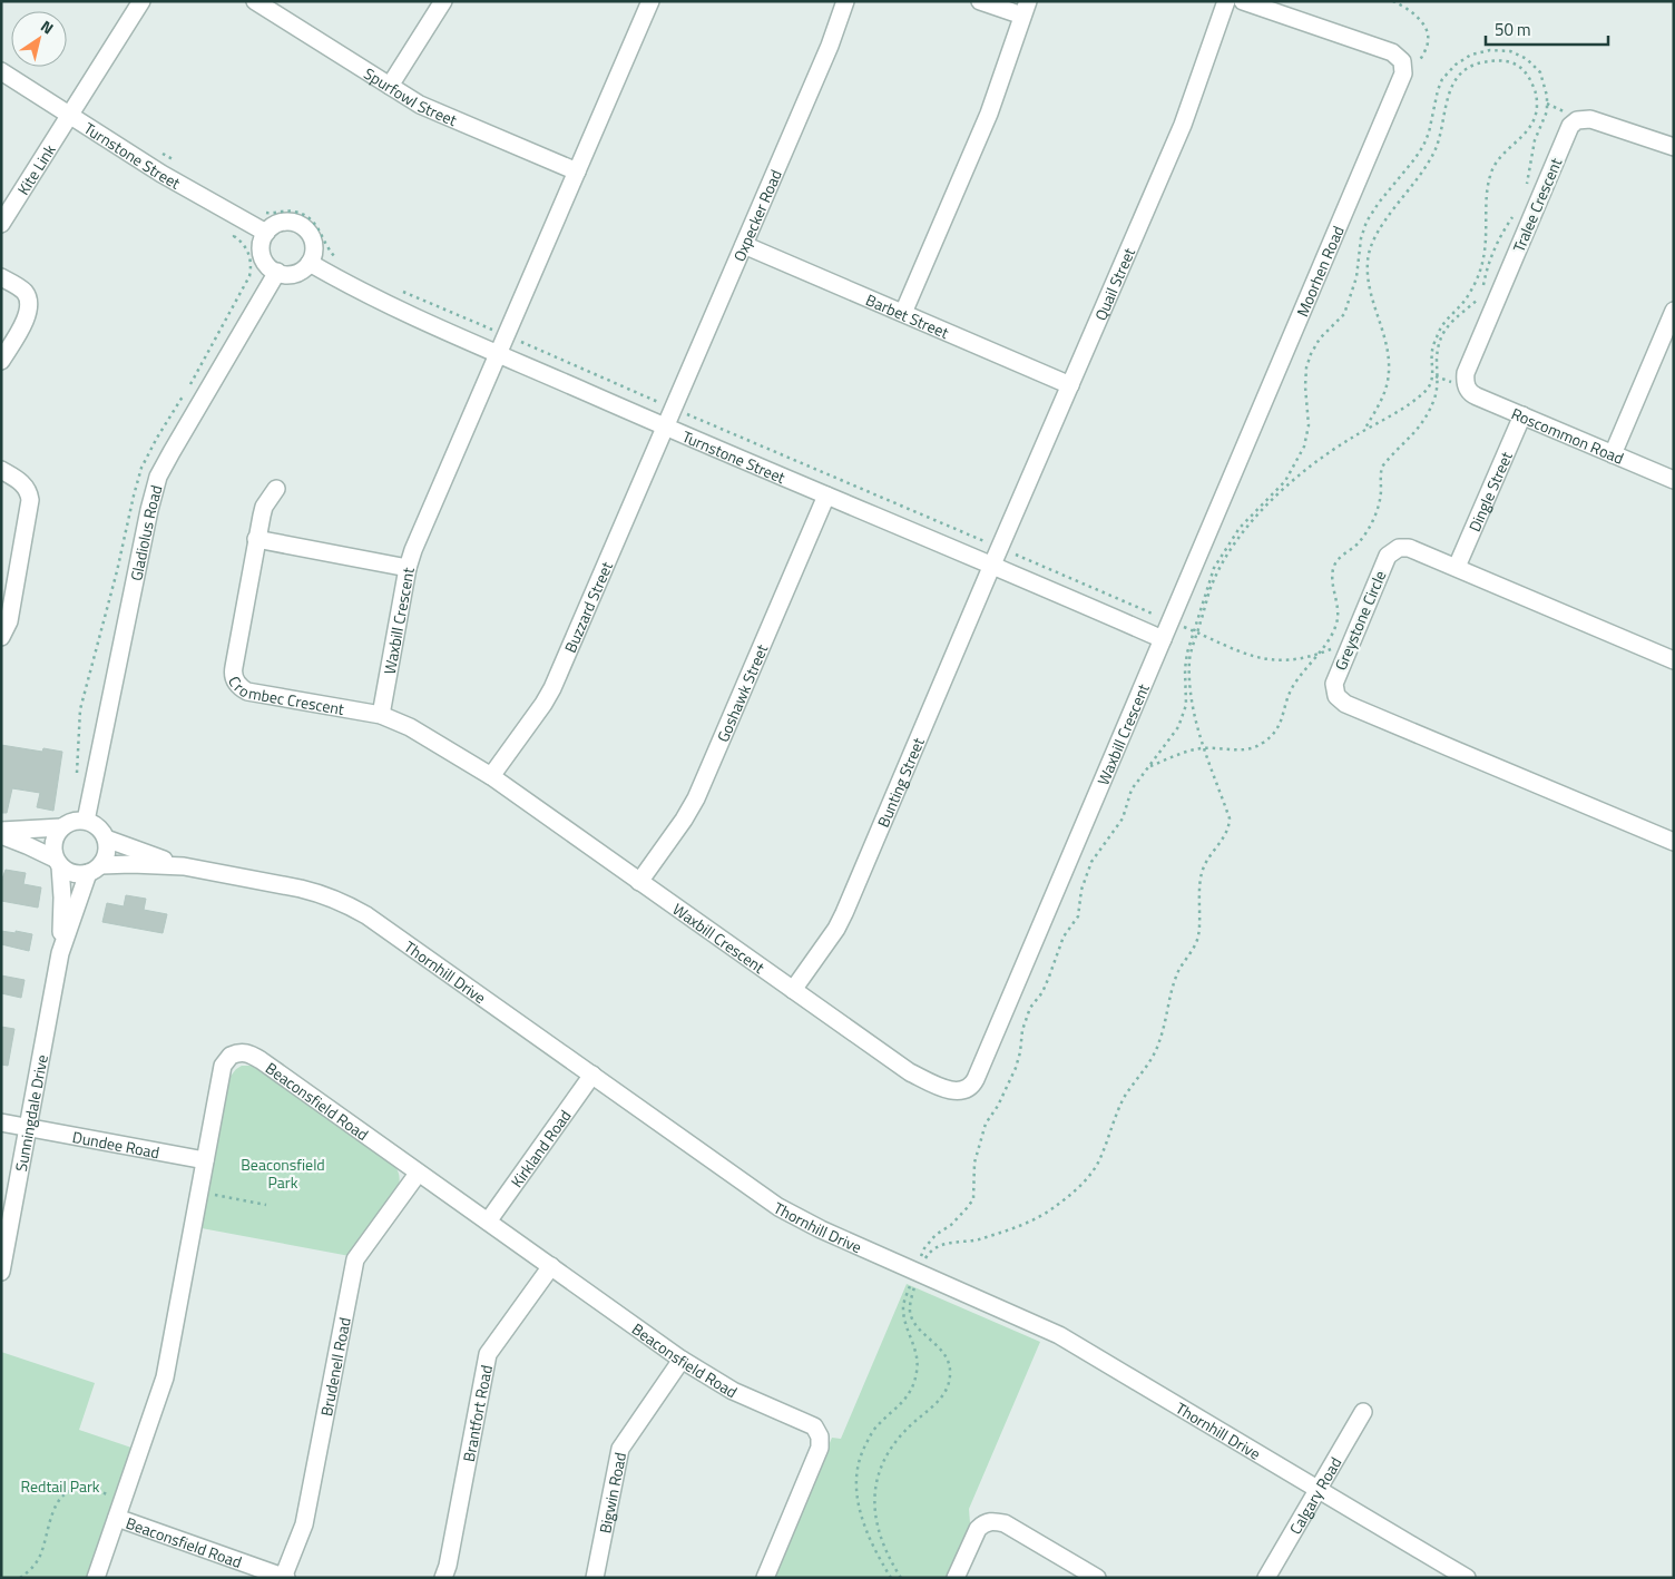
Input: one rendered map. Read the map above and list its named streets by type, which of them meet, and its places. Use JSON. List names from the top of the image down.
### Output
{
  "streets": {
    "street": [
      "Spurfowl Street",
      "Turnstone Street",
      "Kite Link",
      "Tralee Crescent",
      "Oxpecker Road",
      "Moorhen Road",
      "Quail Street",
      "Barbet Street",
      "Roscommon Road",
      "Dingle Street",
      "Gladiolus Road",
      "Buzzard Street",
      "Waxbill Crescent",
      "Greystone Circle",
      "Crombec Crescent",
      "Goshawk Street",
      "Bunting Street",
      "Thornhill Drive",
      "Beaconsfield Road",
      "Sunningdale Drive",
      "Dundee Road",
      "Kirkland Road",
      "Brudenell Road",
      "Brantfort Road",
      "Bigwin Road",
      "Calgary Road"
    ]
  },
  "crossings": [
    ["Spurfowl Street", "Waxbill Crescent"],
    ["Turnstone Street", "Kite Link"],
    ["Turnstone Street", "Oxpecker Road"],
    ["Turnstone Street", "Moorhen Road"],
    ["Turnstone Street", "Quail Street"],
    ["Turnstone Street", "Gladiolus Road"],
    ["Turnstone Street", "Buzzard Street"],
    ["Turnstone Street", "Waxbill Crescent"],
    ["Turnstone Street", "Goshawk Street"],
    ["Turnstone Street", "Bunting Street"],
    ["Tralee Crescent", "Roscommon Road"],
    ["Oxpecker Road", "Barbet Street"],
    ["Oxpecker Road", "Buzzard Street"],
    ["Moorhen Road", "Waxbill Crescent"],
    ["Quail Street", "Barbet Street"],
    ["Quail Street", "Bunting Street"],
    ["Roscommon Road", "Dingle Street"],
    ["Dingle Street", "Greystone Circle"],
    ["Gladiolus Road", "Thornhill Drive"],
    ["Gladiolus Road", "Sunningdale Drive"],
    ["Buzzard Street", "Waxbill Crescent"],
    ["Waxbill Crescent", "Crombec Crescent"],
    ["Waxbill Crescent", "Goshawk Street"],
    ["Waxbill Crescent", "Bunting Street"],
    ["Thornhill Drive", "Sunningdale Drive"],
    ["Thornhill Drive", "Kirkland Road"],
    ["Thornhill Drive", "Calgary Road"],
    ["Beaconsfield Road", "Dundee Road"],
    ["Beaconsfield Road", "Kirkland Road"],
    ["Beaconsfield Road", "Brudenell Road"],
    ["Beaconsfield Road", "Brantfort Road"],
    ["Beaconsfield Road", "Bigwin Road"],
    ["Sunningdale Drive", "Dundee Road"]
  ],
  "parks": ["Beaconsfield Park", "Redtail Park"],
  "scale_bar": "50 m",
  "north": "top right"
}
